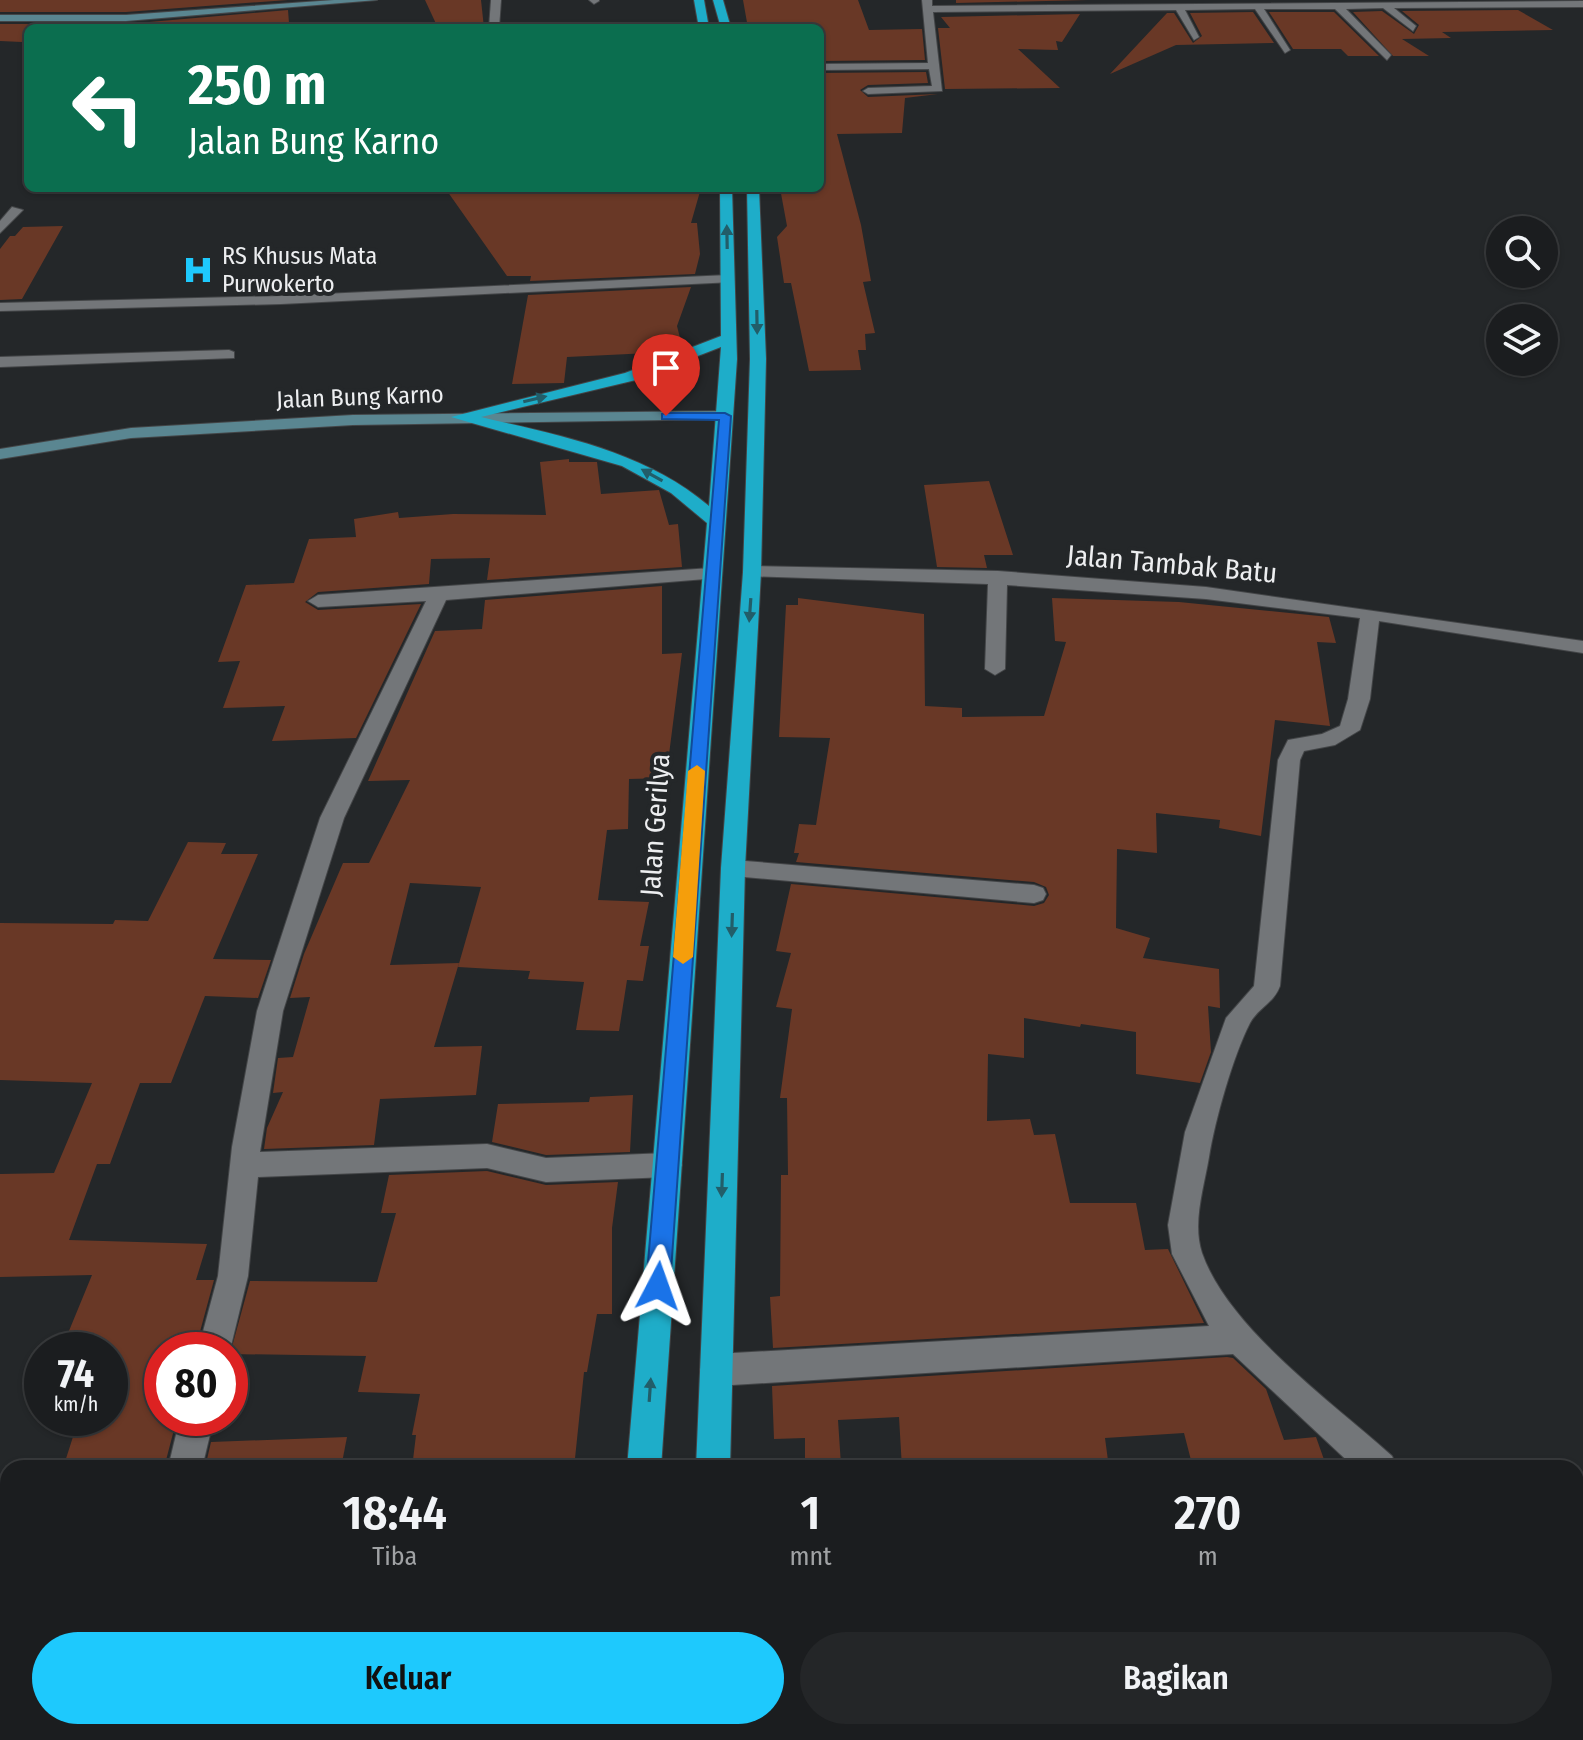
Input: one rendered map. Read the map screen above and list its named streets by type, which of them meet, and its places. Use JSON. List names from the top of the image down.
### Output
{
  "streets": {
    "highway": ["Jalan Gerilya"],
    "main road": ["Jalan Bung Karno"],
    "street": ["Jalan Tambak Batu"]
  },
  "crossings": [
    ["Jalan Bung Karno", "Jalan Gerilya"]
  ],
  "places": {
    "hospital": ["RS Khusus Mata Purwokerto"]
  },
  "page": {
    "turn": ["250 m", "Jalan Bung Karno"],
    "speed": "74 km/h",
    "limit": "80",
    "eta": [
      "18:44",
      "Tiba",
      "1",
      "mnt",
      "270",
      "m"
    ],
    "buttons": ["Keluar", "Bagikan"]
  }
}
